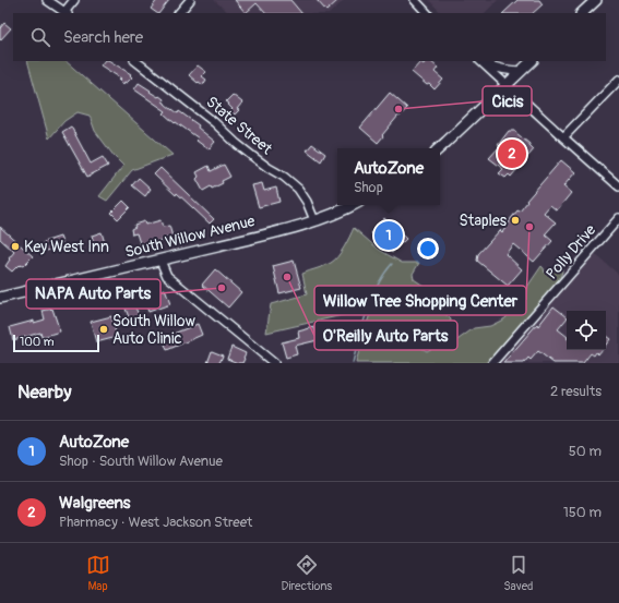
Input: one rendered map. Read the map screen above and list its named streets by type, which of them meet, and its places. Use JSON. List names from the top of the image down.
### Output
{
  "streets": {
    "main road": ["South Willow Avenue"],
    "street": ["State Street", "Polly Drive"]
  },
  "crossings": [
    ["State Street", "South Willow Avenue"]
  ],
  "places": [
    "Cicis",
    "Staples",
    "Willow Tree Shopping Center",
    "Key West Inn",
    "O'Reilly Auto Parts",
    "NAPA Auto Parts",
    "South Willow Auto Clinic"
  ],
  "scale_bar": "100 m",
  "page": {
    "search": "Search here",
    "pins": ["2", "1"],
    "popup": ["AutoZone", "Shop"],
    "scale": "100 m",
    "heading": ["Nearby", "2 results"],
    "list": [
      {
        "mark": "1",
        "name": "AutoZone",
        "note": "Shop · South Willow Avenue",
        "value": "50 m"
      },
      {
        "mark": "2",
        "name": "Walgreens",
        "note": "Pharmacy · West Jackson Street",
        "value": "150 m"
      }
    ],
    "nav": ["Map", "Directions", "Saved"]
  }
}
